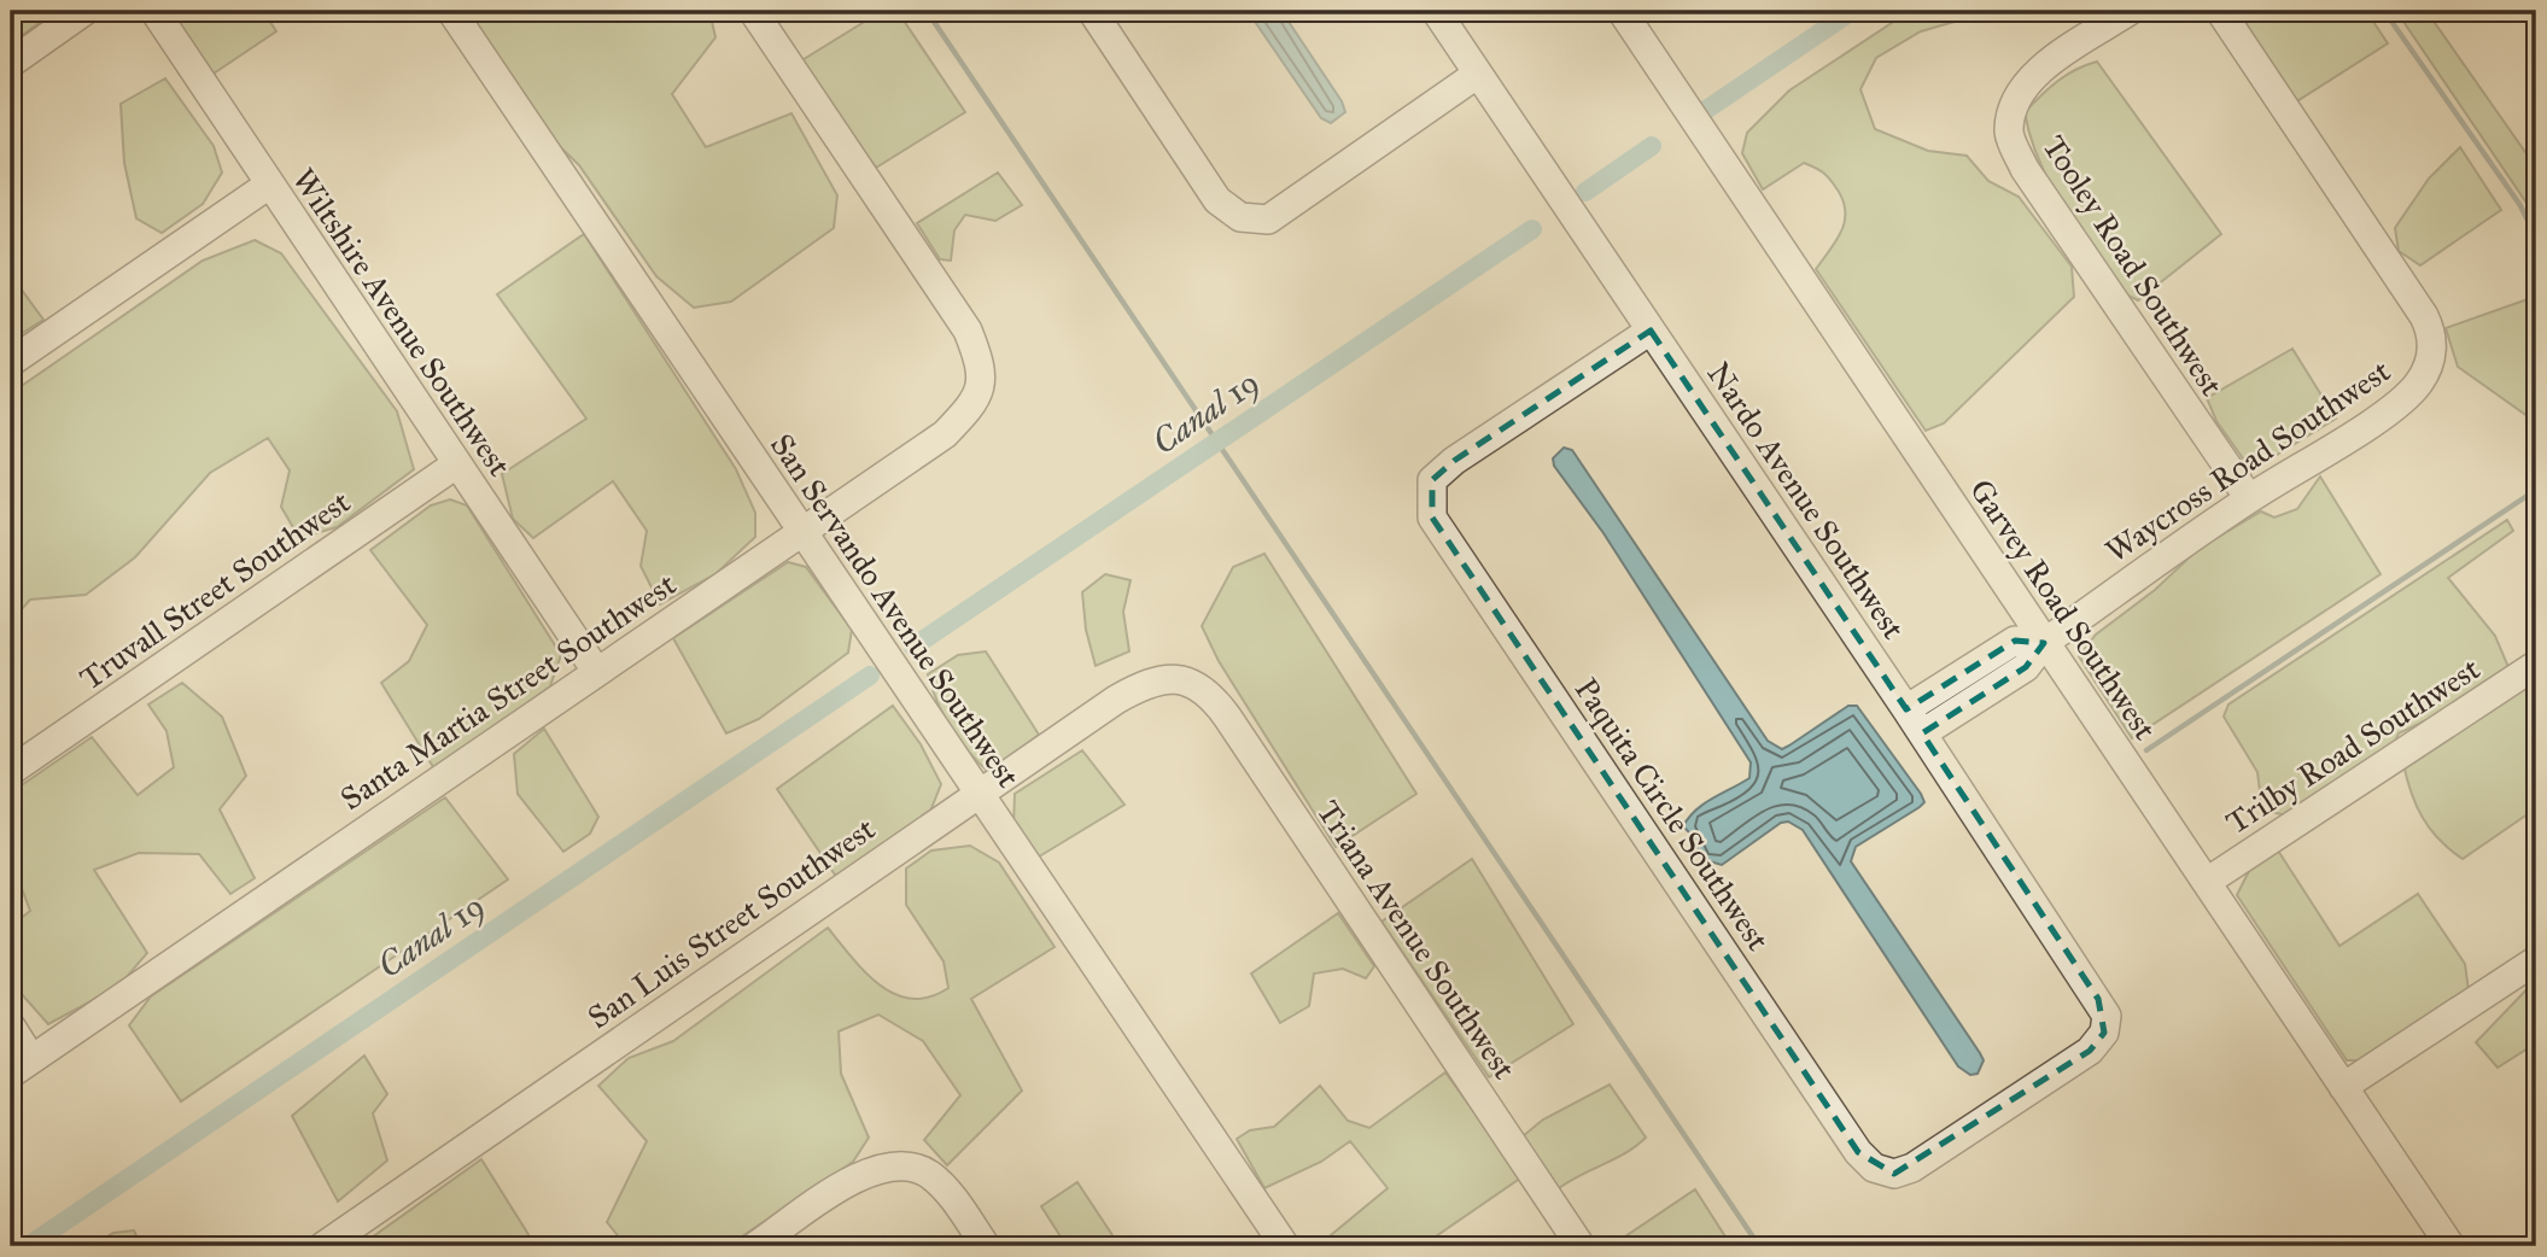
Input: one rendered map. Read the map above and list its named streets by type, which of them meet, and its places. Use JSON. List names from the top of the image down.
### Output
{
  "streets": {
    "street": [
      "Tooley Road Southwest",
      "Wiltshire Avenue Southwest",
      "Waycross Road Southwest",
      "Nardo Avenue Southwest",
      "Truvall Street Southwest",
      "Garvey Road Southwest",
      "San Servando Avenue Southwest",
      "Santa Martia Street Southwest",
      "Trilby Road Southwest",
      "Paquita Circle Southwest",
      "San Luis Street Southwest",
      "Triana Avenue Southwest"
    ]
  },
  "crossings": [
    ["Tooley Road Southwest", "Waycross Road Southwest"],
    ["Wiltshire Avenue Southwest", "Truvall Street Southwest"],
    ["Wiltshire Avenue Southwest", "Santa Martia Street Southwest"],
    ["Waycross Road Southwest", "Nardo Avenue Southwest"],
    ["Waycross Road Southwest", "Garvey Road Southwest"],
    ["Nardo Avenue Southwest", "Paquita Circle Southwest"],
    ["Garvey Road Southwest", "Trilby Road Southwest"],
    ["San Servando Avenue Southwest", "Santa Martia Street Southwest"],
    ["San Servando Avenue Southwest", "San Luis Street Southwest"],
    ["San Luis Street Southwest", "Triana Avenue Southwest"]
  ],
  "water": ["Canal 19"]
}
